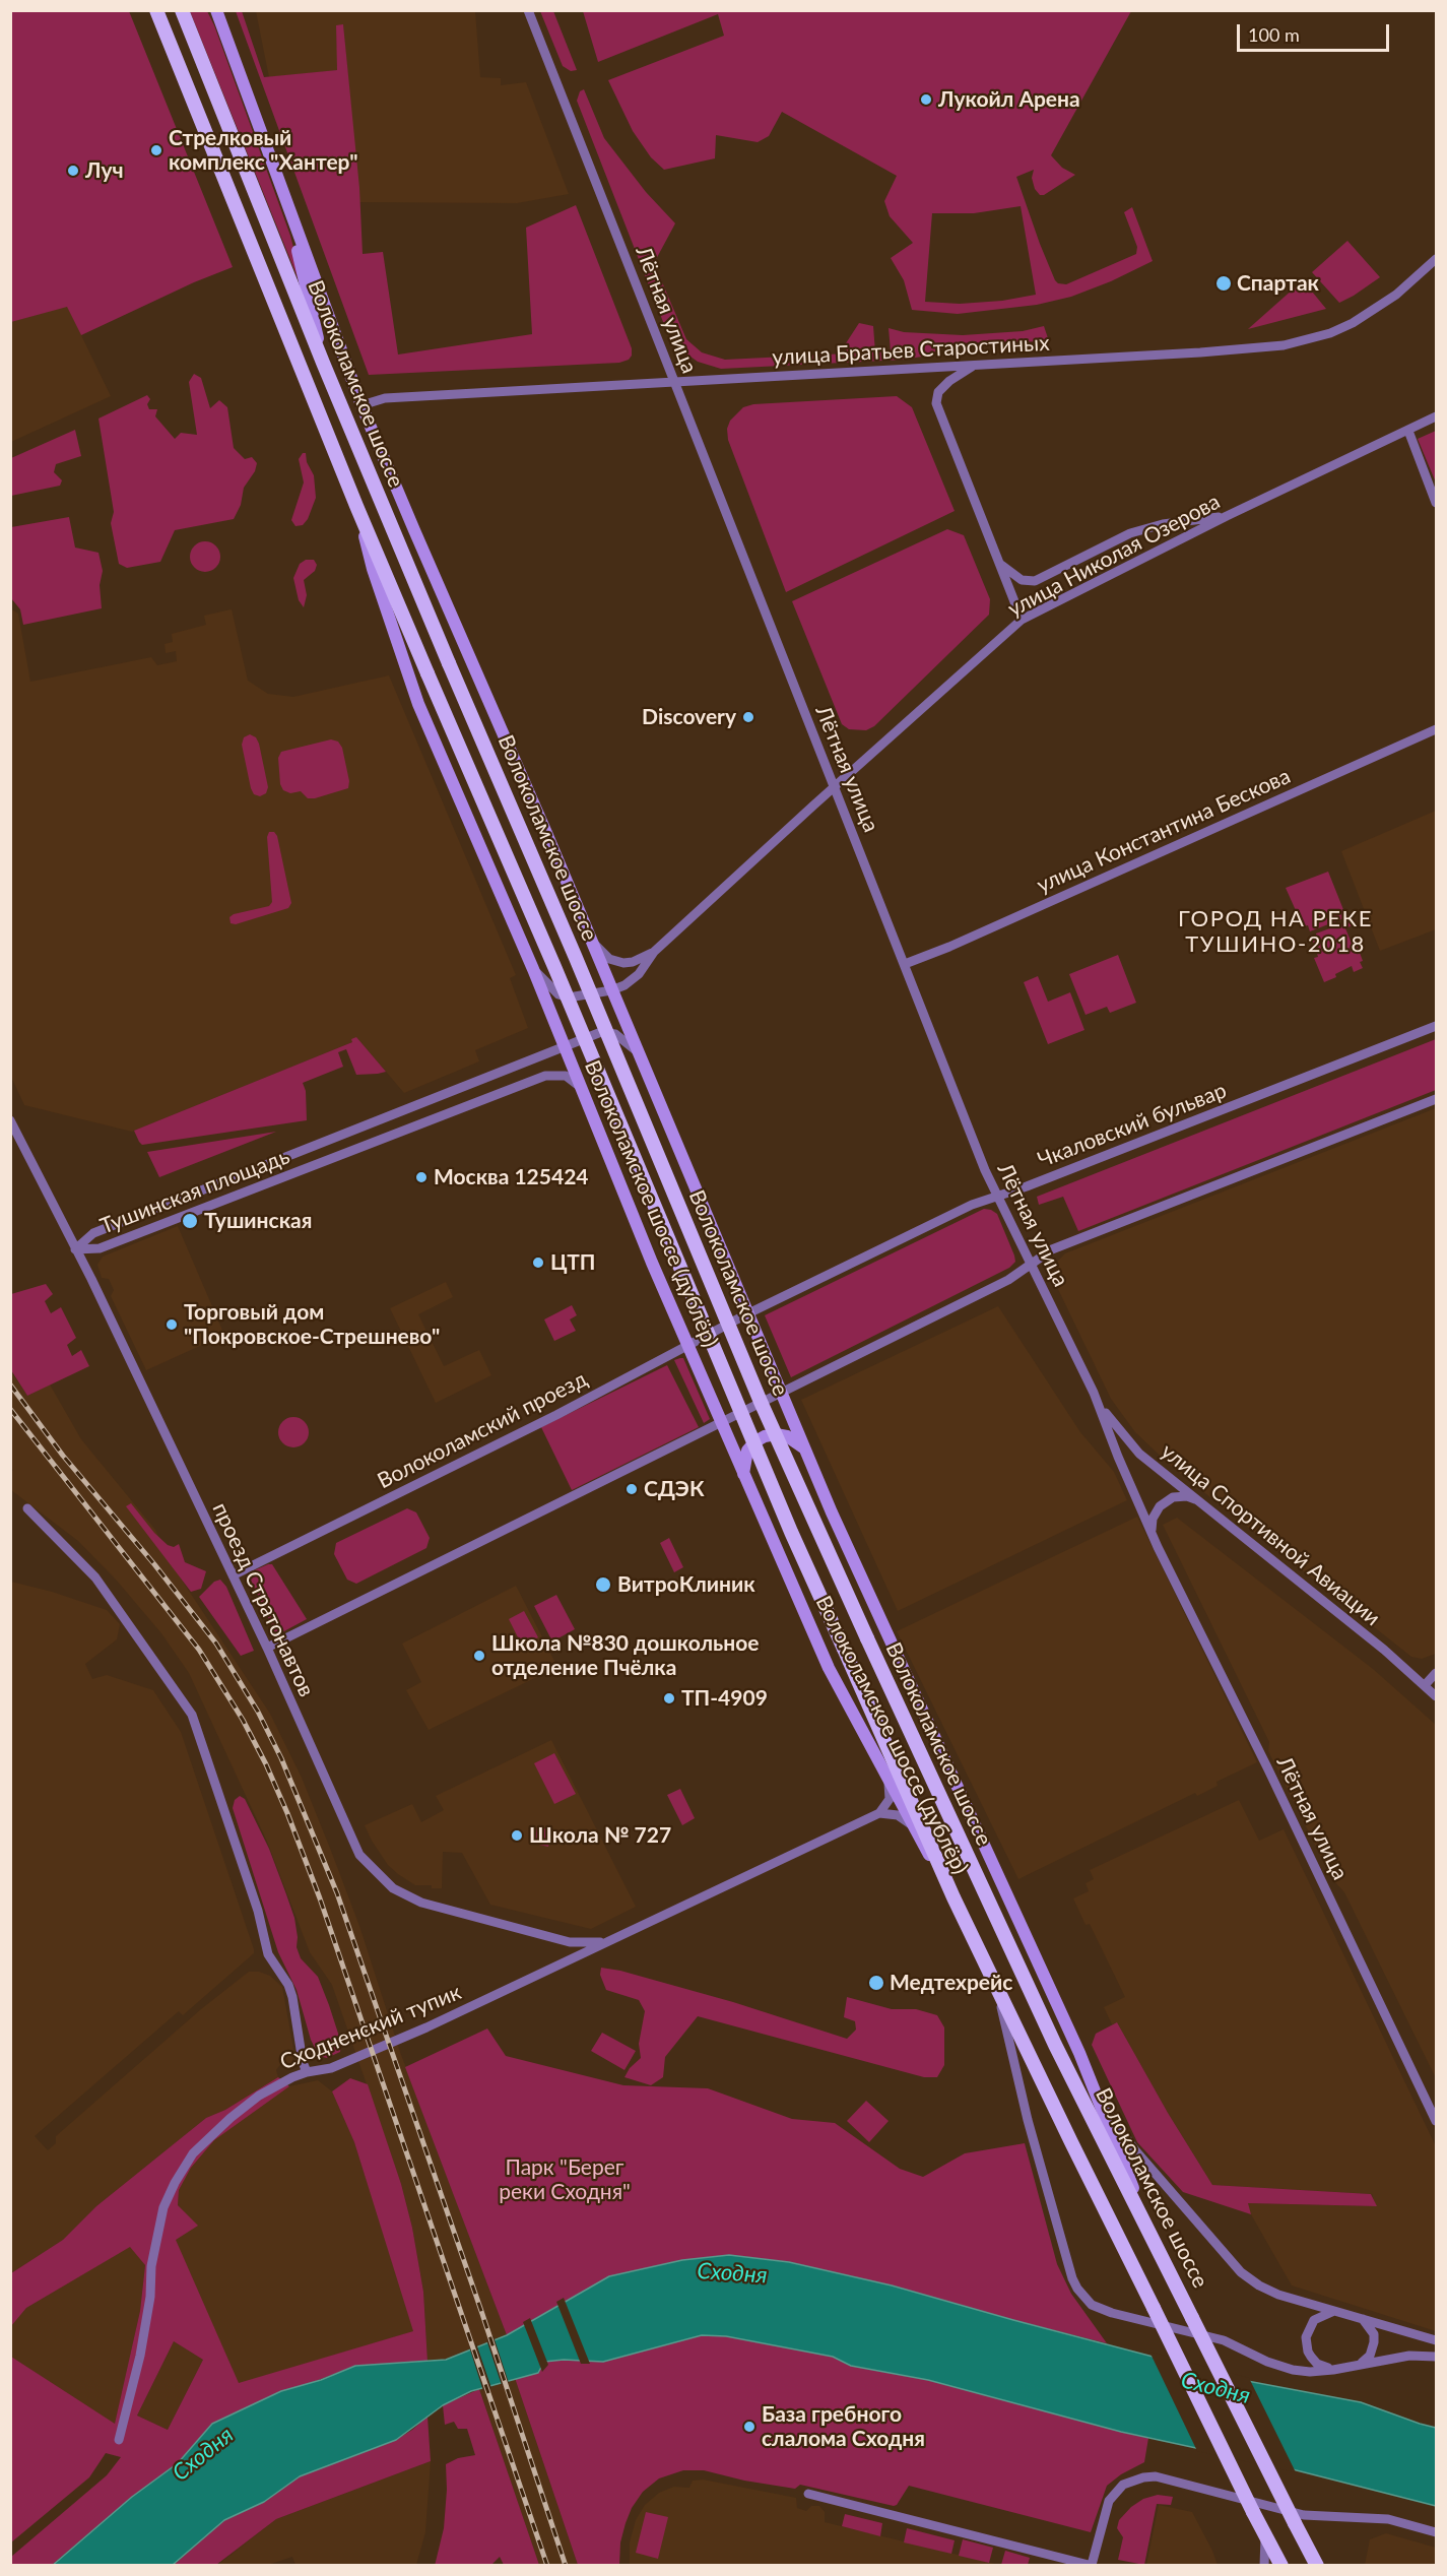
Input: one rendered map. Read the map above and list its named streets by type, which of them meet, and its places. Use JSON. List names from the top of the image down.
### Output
{
  "streets": {
    "main road": ["Волоколамское шоссе"],
    "street": [
      "Лётная улица",
      "улица Братьев Старостиных",
      "улица Николая Озерова",
      "улица Константина Бескова",
      "Чкаловский бульвар",
      "Тушинская площадь",
      "Волоколамское шоссе (дублёр)",
      "Волоколамский проезд",
      "улица Спортивной Авиации",
      "проезд Стратонавтов",
      "Сходненский тупик"
    ]
  },
  "crossings": [
    ["Лётная улица", "улица Братьев Старостиных"],
    ["Лётная улица", "улица Николая Озерова"],
    ["Лётная улица", "улица Константина Бескова"],
    ["Лётная улица", "Чкаловский бульвар"],
    ["Лётная улица", "улица Спортивной Авиации"],
    ["улица Братьев Старостиных", "Волоколамское шоссе (дублёр)"],
    ["Волоколамское шоссе", "Волоколамское шоссе (дублёр)"],
    ["улица Николая Озерова", "Волоколамское шоссе (дублёр)"],
    ["Чкаловский бульвар", "Волоколамское шоссе (дублёр)"],
    ["Чкаловский бульвар", "Волоколамский проезд"],
    ["Тушинская площадь", "Волоколамское шоссе (дублёр)"],
    ["Тушинская площадь", "проезд Стратонавтов"],
    ["Волоколамское шоссе (дублёр)", "Волоколамский проезд"],
    ["Волоколамский проезд", "проезд Стратонавтов"],
    ["проезд Стратонавтов", "Сходненский тупик"]
  ],
  "districts": ["ГОРОД НА РЕКЕ ТУШИНО-2018"],
  "water": ["Сходня"],
  "parks": ["Парк \"Берег реки Сходня\""],
  "places": [
    "Лукойл Арена",
    "Стрелковый комплекс \"Хантер\"",
    "Луч",
    "Спартак",
    "Discovery",
    "Москва 125424",
    "Тушинская",
    "ЦТП",
    "Торговый дом \"Покровское-Стрешнево\"",
    "СДЭК",
    "ВитроКлиник",
    "Школа №830 дошкольное отделение Пчёлка",
    "ТП-4909",
    "Школа № 727",
    "Медтехрейс",
    "База гребного слалома Сходня"
  ],
  "scale_bar": "100 m"
}
